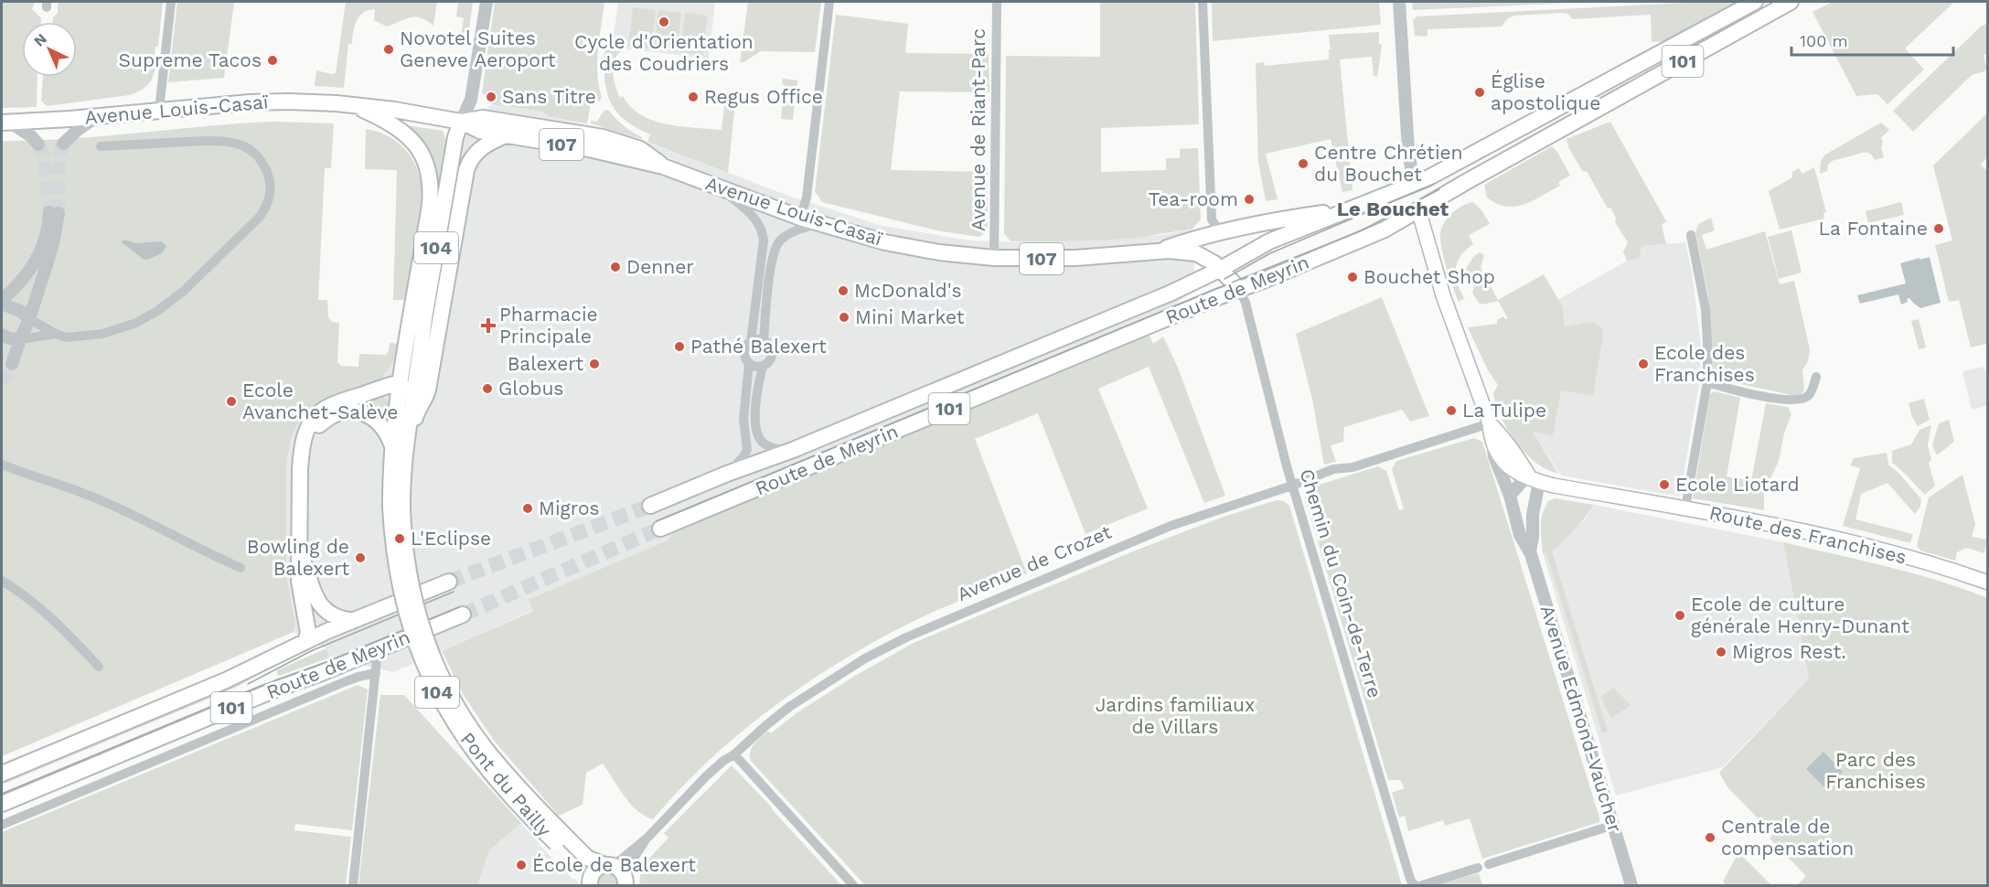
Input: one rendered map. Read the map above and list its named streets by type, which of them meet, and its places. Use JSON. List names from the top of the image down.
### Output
{
  "streets": {
    "main road": [
      "101",
      "Avenue Louis-Casaï",
      "107",
      "104",
      "Route de Meyrin",
      "Route des Franchises",
      "Pont du Pailly"
    ],
    "street": [
      "Avenue de Riant-Parc",
      "Avenue de Crozet",
      "Chemin du Coin-de-Terre",
      "Avenue Edmond-Vaucher"
    ]
  },
  "crossings": [
    ["Avenue Louis-Casaï", "Avenue de Riant-Parc"],
    ["Avenue Louis-Casaï", "104"],
    ["Avenue Louis-Casaï", "Route de Meyrin"],
    ["Avenue Louis-Casaï", "Chemin du Coin-de-Terre"],
    ["104", "Avenue de Crozet"],
    ["104", "Pont du Pailly"],
    ["Route de Meyrin", "Chemin du Coin-de-Terre"],
    ["Route des Franchises", "Avenue de Crozet"],
    ["Route des Franchises", "Avenue Edmond-Vaucher"],
    ["Avenue de Crozet", "Chemin du Coin-de-Terre"]
  ],
  "districts": ["Le Bouchet"],
  "parks": ["Jardins familiaux de Villars", "Parc des Franchises"],
  "places": {
    "other": [
      "Cycle d'Orientation des Coudriers",
      "Novotel Suites Geneve Aeroport",
      "Supreme Tacos",
      "Église apostolique",
      "Sans Titre",
      "Regus Office",
      "Centre Chrétien du Bouchet",
      "Tea-room",
      "La Fontaine",
      "Denner",
      "Bouchet Shop",
      "McDonald's",
      "Mini Market",
      "Pathé Balexert",
      "Balexert",
      "Ecole des Franchises",
      "Globus",
      "Ecole Avanchet-Salève",
      "La Tulipe",
      "Ecole Liotard",
      "Migros",
      "L'Eclipse",
      "Bowling de Balexert",
      "Ecole de culture générale Henry-Dunant",
      "Migros Rest.",
      "Centrale de compensation",
      "École de Balexert"
    ],
    "health": ["Pharmacie Principale"]
  },
  "scale_bar": "100 m",
  "north": "top left"
}
